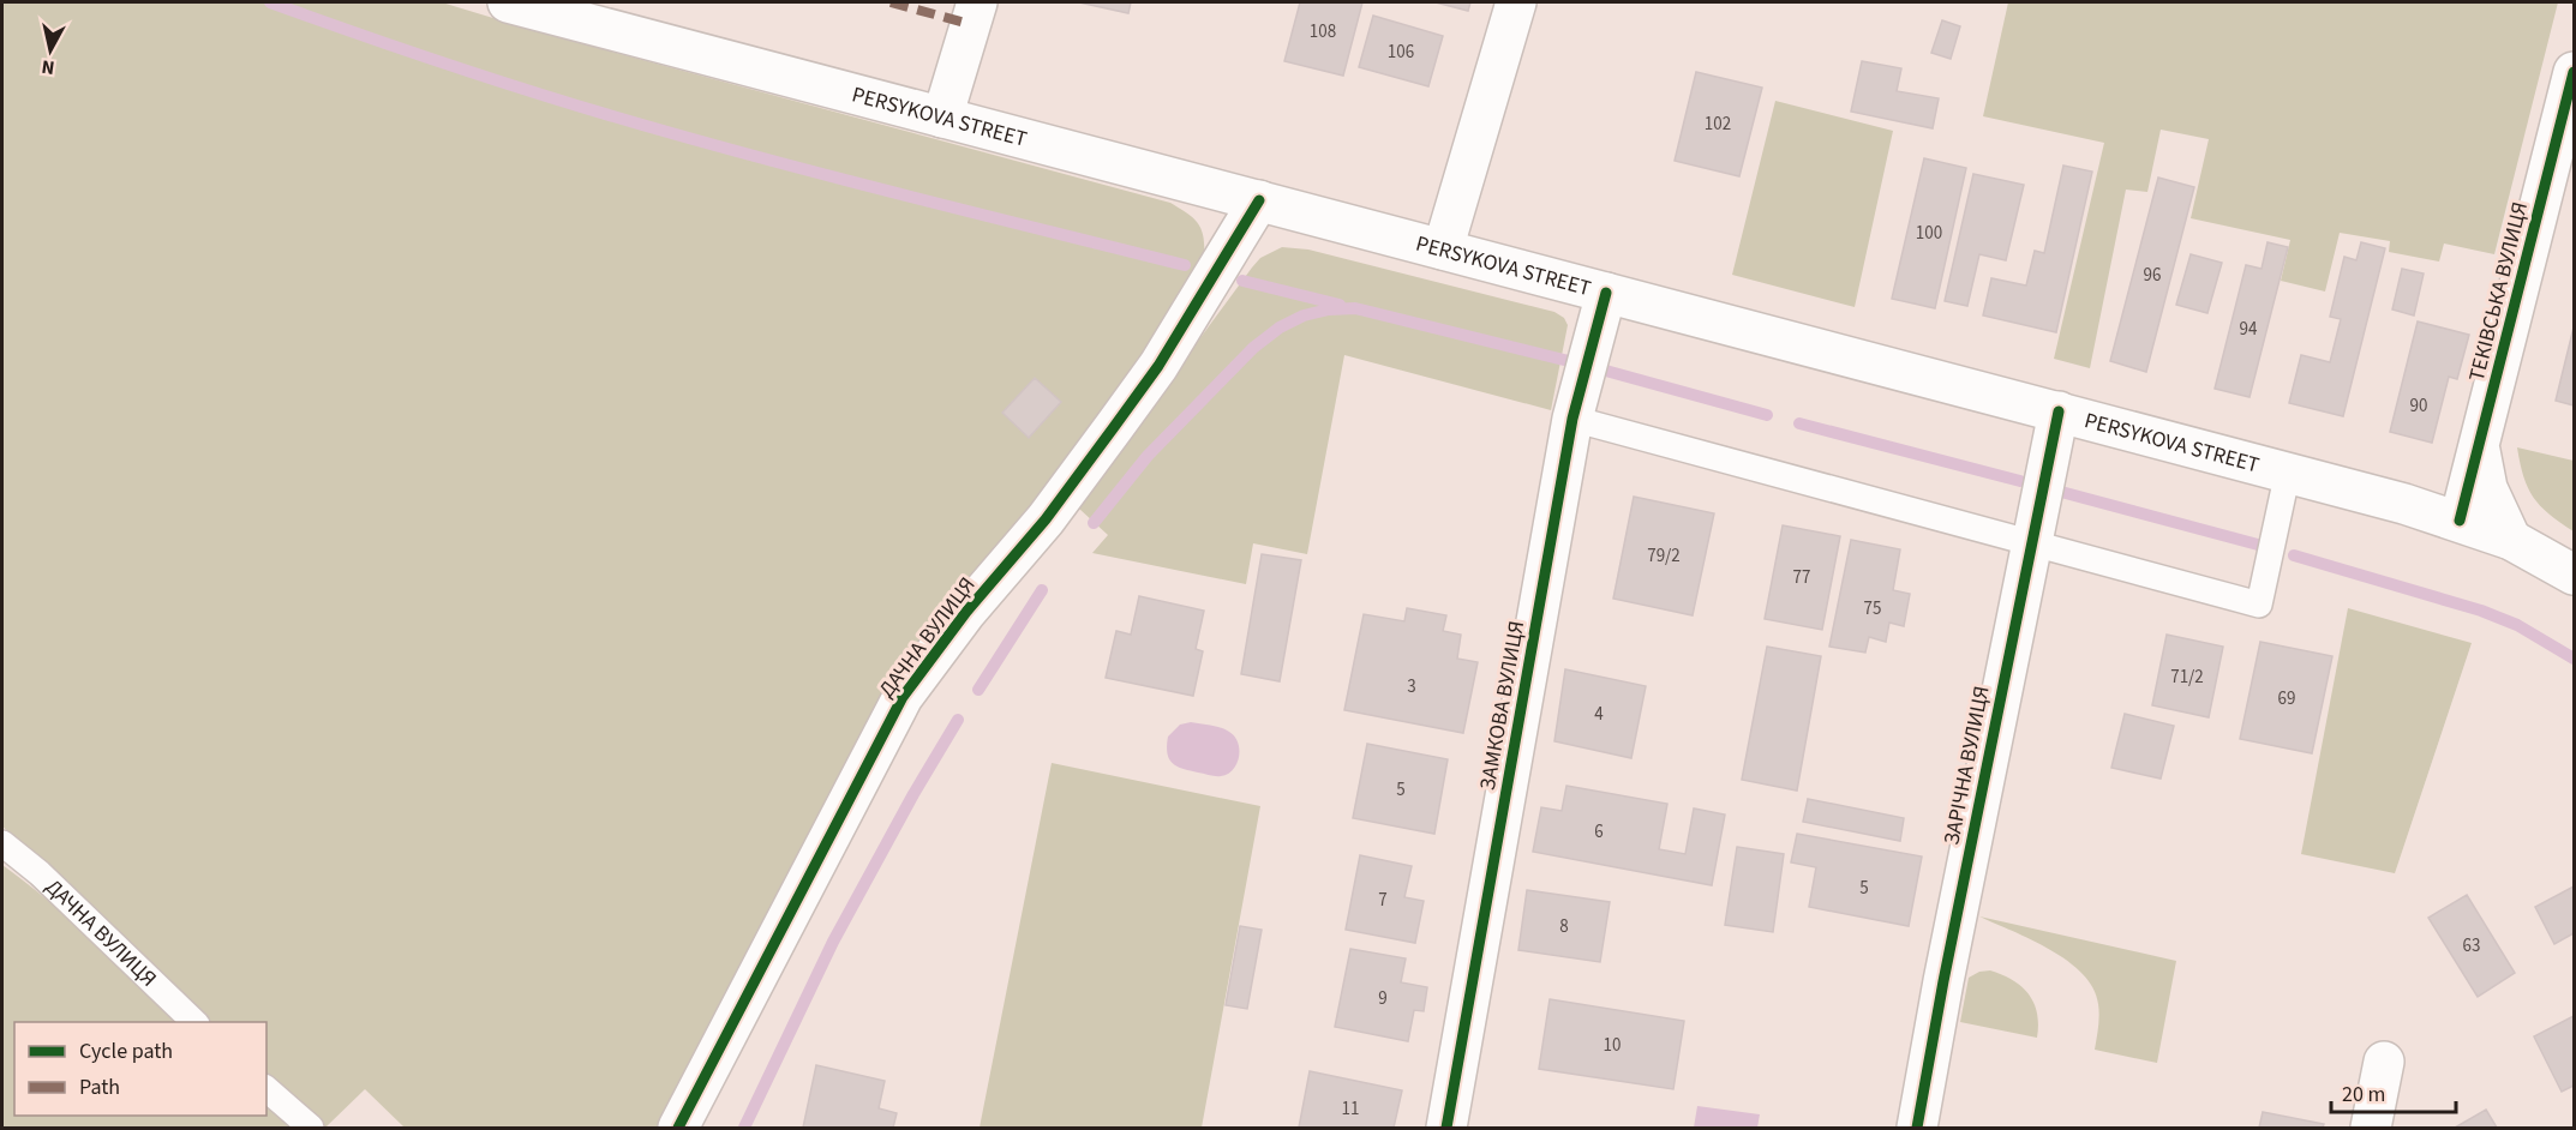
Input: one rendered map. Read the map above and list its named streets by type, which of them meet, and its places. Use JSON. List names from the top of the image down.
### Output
{
  "streets": {
    "street": [
      "PERSYKOVA STREET",
      "ТЕКІВСЬКА ВУЛИЦЯ",
      "ДАЧНА ВУЛИЦЯ",
      "ЗАМКОВА ВУЛИЦЯ",
      "ЗАРІЧНА ВУЛИЦЯ"
    ]
  },
  "crossings": [
    ["PERSYKOVA STREET", "ТЕКІВСЬКА ВУЛИЦЯ"],
    ["PERSYKOVA STREET", "ДАЧНА ВУЛИЦЯ"],
    ["PERSYKOVA STREET", "ЗАМКОВА ВУЛИЦЯ"],
    ["PERSYKOVA STREET", "ЗАРІЧНА ВУЛИЦЯ"]
  ],
  "house_numbers": [
    "108",
    "106",
    "102",
    "100",
    "96",
    "94",
    "90",
    "79/2",
    "77",
    "75",
    "71/2",
    "3",
    "69",
    "4",
    "5",
    "6",
    "5",
    "7",
    "8",
    "63",
    "9",
    "10",
    "11"
  ],
  "legend": ["Cycle path", "Path"],
  "scale_bar": "20 m",
  "north": "bottom"
}
